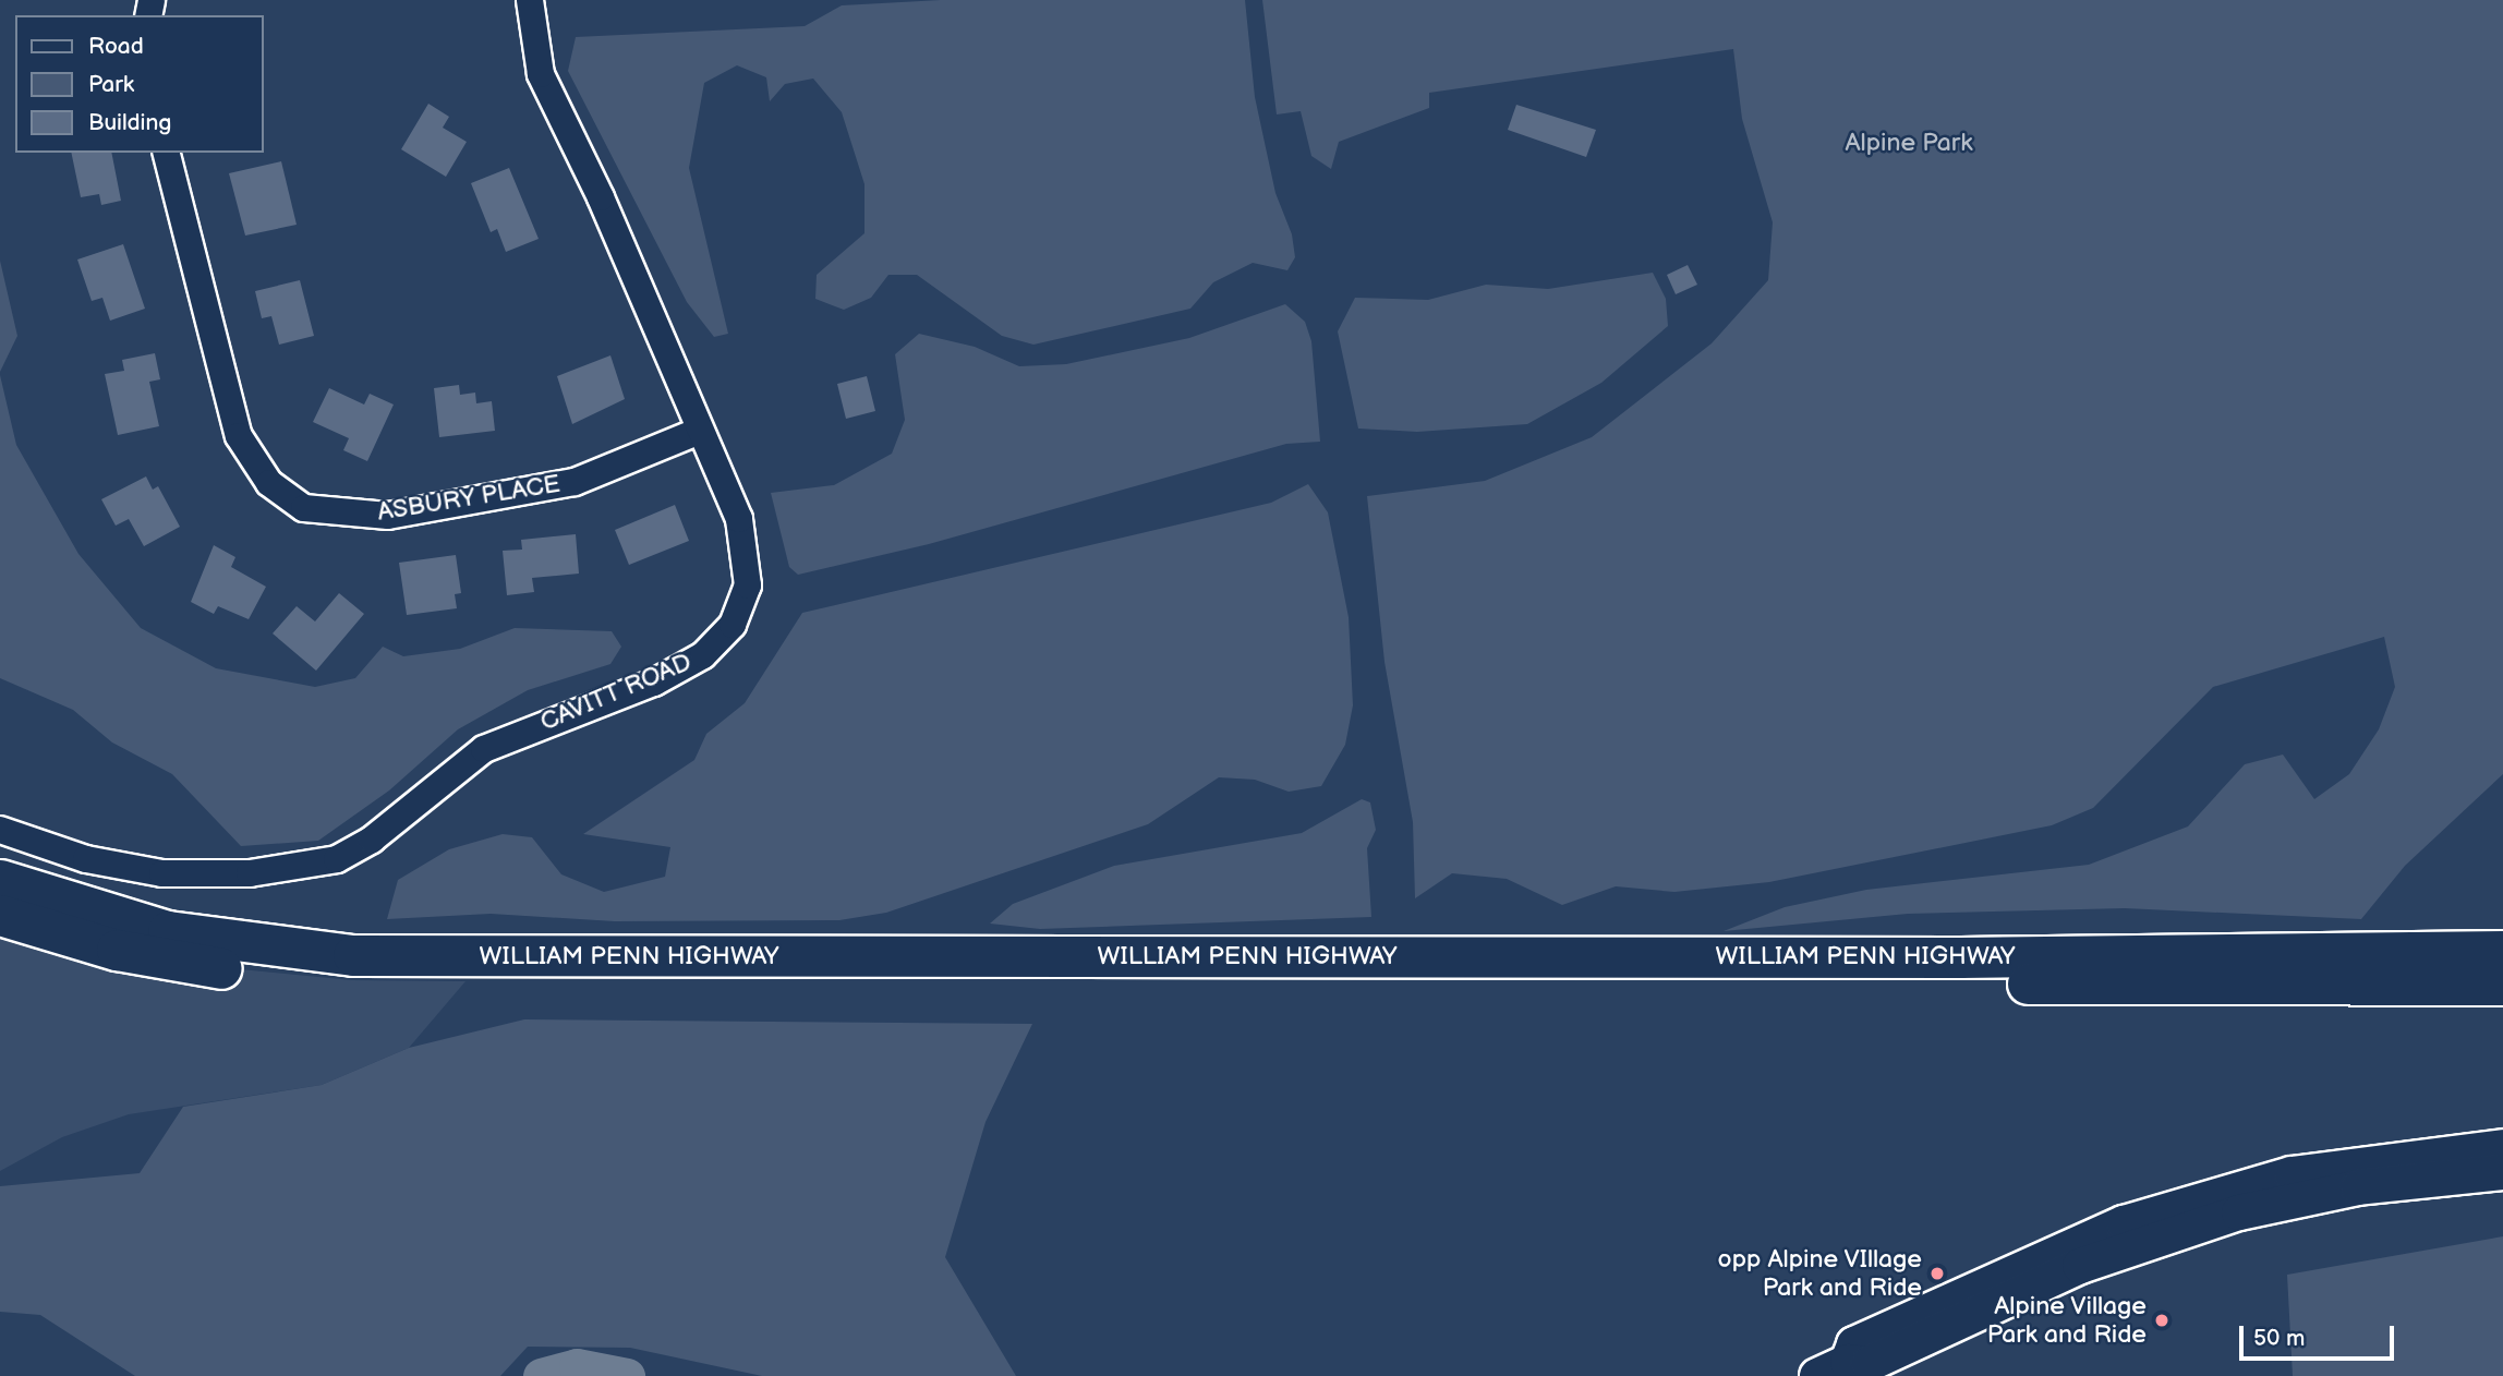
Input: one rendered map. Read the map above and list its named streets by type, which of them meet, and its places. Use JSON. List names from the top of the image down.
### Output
{
  "streets": {
    "highway": ["WILLIAM PENN HIGHWAY"],
    "street": ["ASBURY PLACE", "CAVITT ROAD"]
  },
  "crossings": [
    ["ASBURY PLACE", "CAVITT ROAD"]
  ],
  "parks": ["Alpine Park"],
  "places": ["opp Alpine VIllage Park and Ride", "Alpine Village Park and Ride"],
  "legend": ["Road", "Park", "Building"],
  "scale_bar": "50 m"
}
